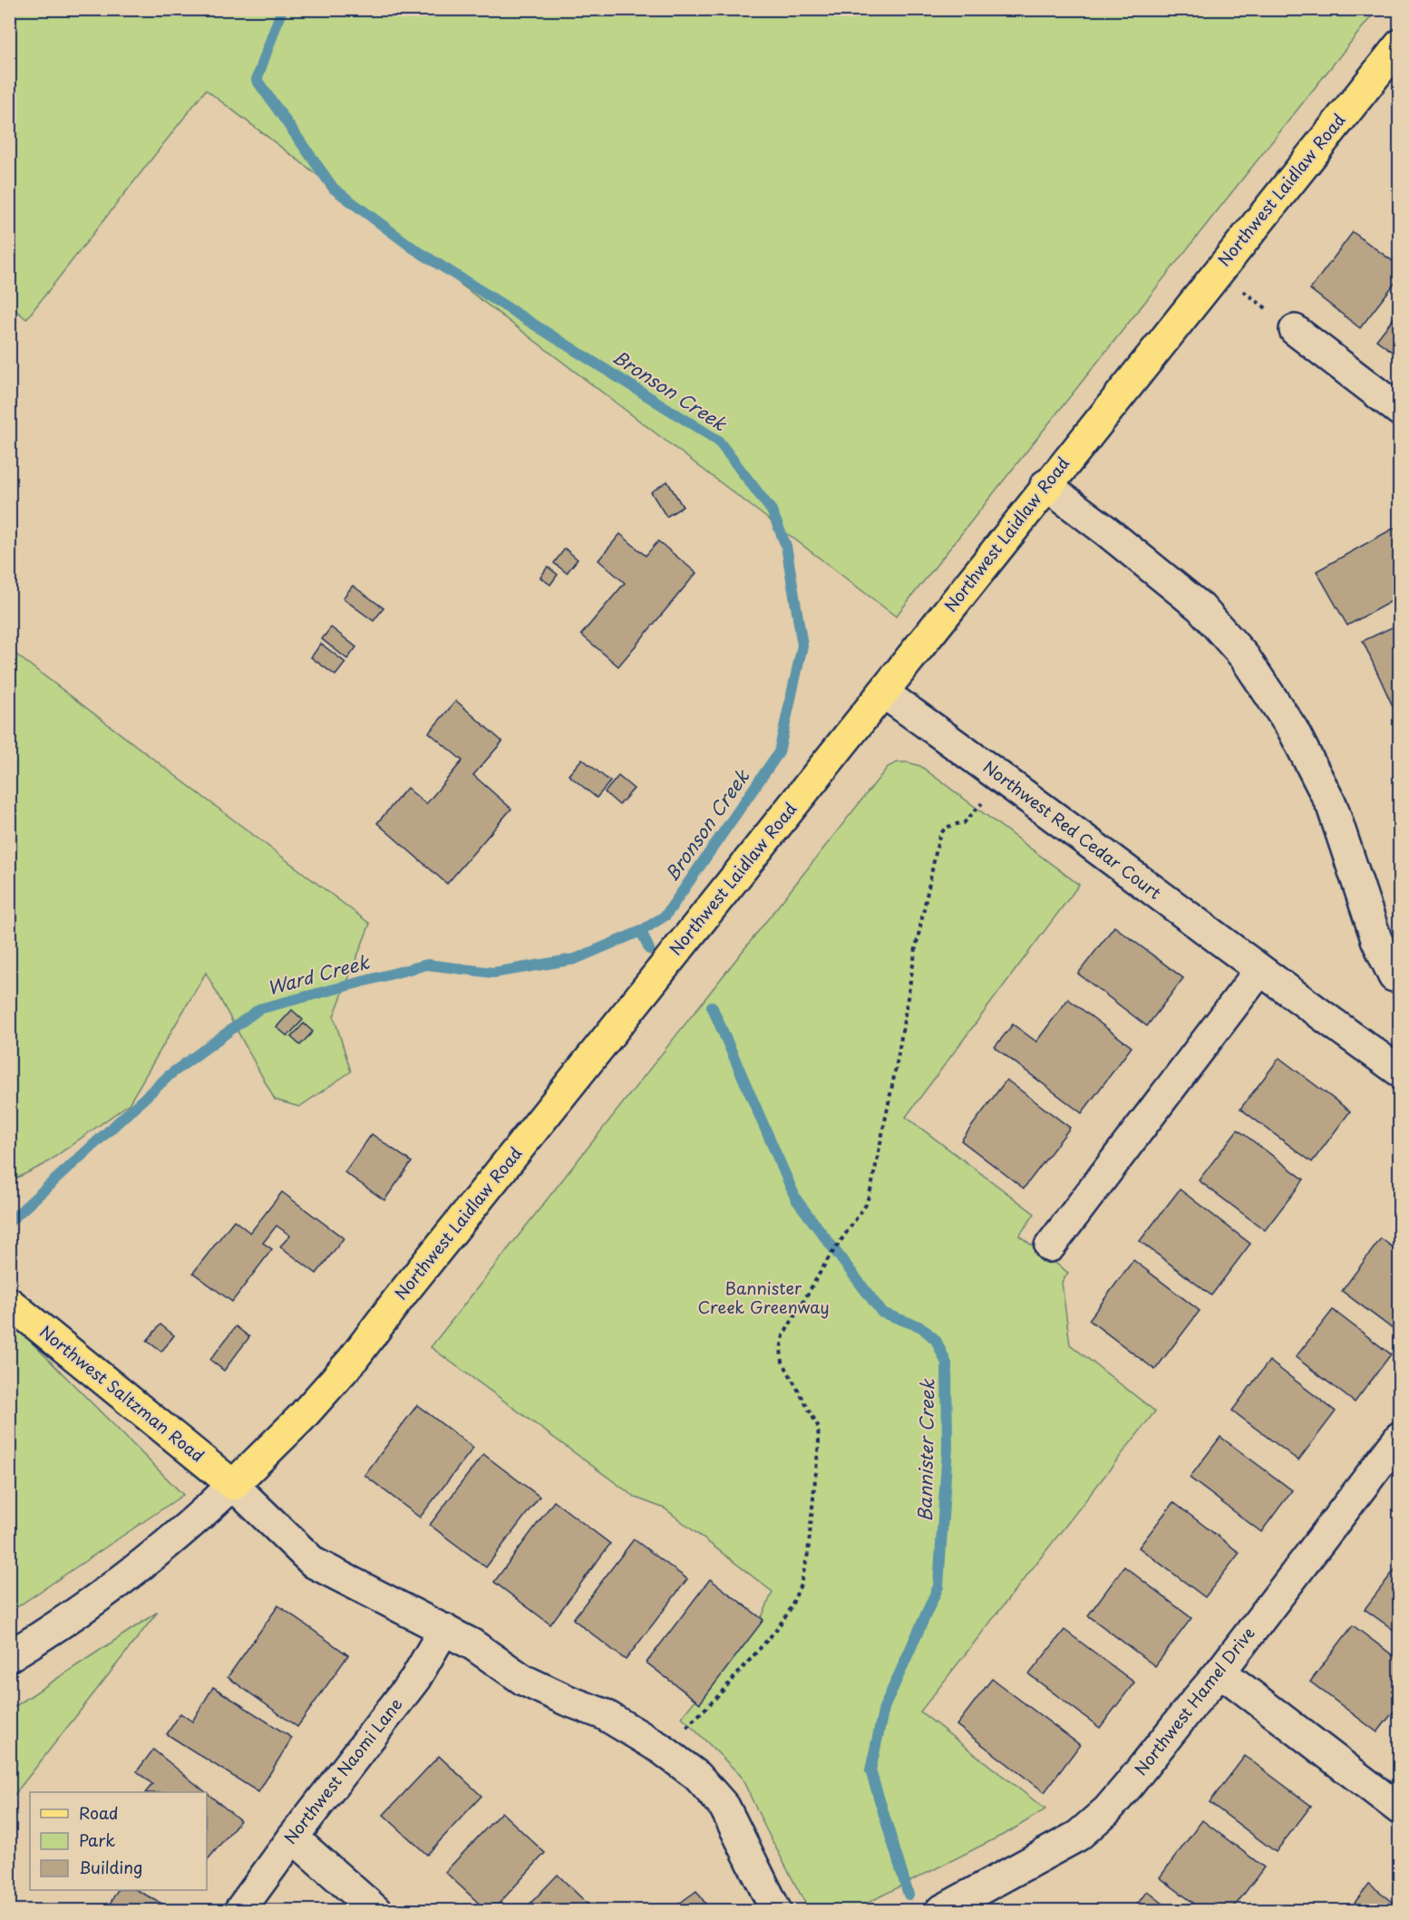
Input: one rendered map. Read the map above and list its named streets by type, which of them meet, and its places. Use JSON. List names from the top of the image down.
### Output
{
  "streets": {
    "main road": ["Northwest Laidlaw Road", "Northwest Saltzman Road"],
    "street": ["Northwest Red Cedar Court", "Northwest Hamel Drive", "Northwest Naomi Lane"]
  },
  "crossings": [
    ["Northwest Laidlaw Road", "Northwest Red Cedar Court"],
    ["Northwest Laidlaw Road", "Northwest Saltzman Road"]
  ],
  "water": ["Bronson Creek", "Ward Creek", "Bannister Creek"],
  "parks": ["Bannister Creek Greenway"],
  "legend": ["Road", "Park", "Building"]
}
